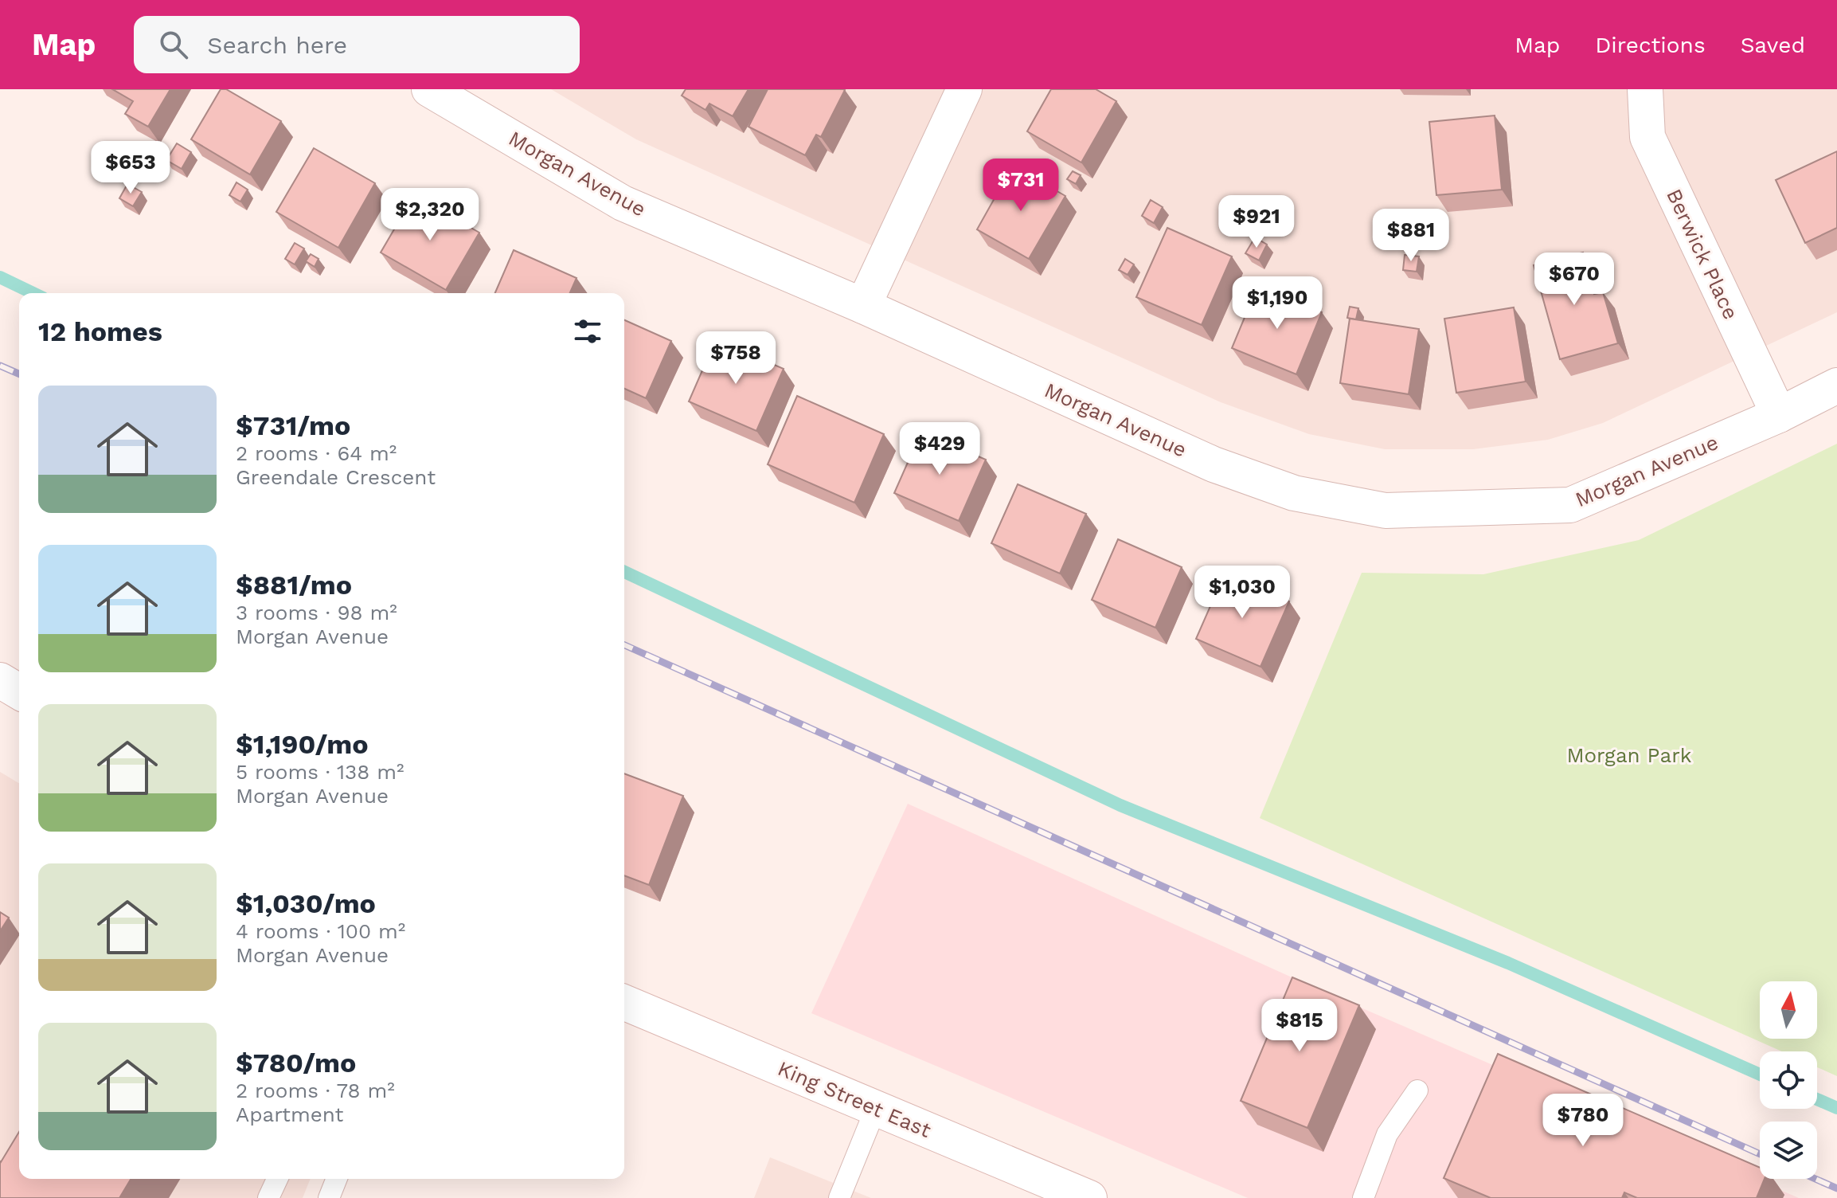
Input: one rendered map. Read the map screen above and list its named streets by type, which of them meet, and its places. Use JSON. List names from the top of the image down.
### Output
{
  "streets": {
    "street": ["Morgan Avenue", "Berwick Place", "King Street East"]
  },
  "crossings": [
    ["Morgan Avenue", "Berwick Place"]
  ],
  "parks": ["Morgan Park"],
  "north": "top",
  "page": {
    "header": "Map",
    "search": "Search here",
    "nav": ["Map", "Directions", "Saved"],
    "price": [
      "$653",
      "$731",
      "$2,320",
      "$921",
      "$881",
      "$670",
      "$1,190",
      "$758",
      "$429",
      "$1,030",
      "$815",
      "$780"
    ],
    "heading": "12 homes",
    "list": [
      {
        "name": "$731/mo",
        "note": "2 rooms · 64 m² · Greendale Crescent"
      },
      {
        "name": "$881/mo",
        "note": "3 rooms · 98 m² · Morgan Avenue"
      },
      {
        "name": "$1,190/mo",
        "note": "5 rooms · 138 m² · Morgan Avenue"
      },
      {
        "name": "$1,030/mo",
        "note": "4 rooms · 100 m² · Morgan Avenue"
      },
      {
        "name": "$780/mo",
        "note": "2 rooms · 78 m² · Apartment"
      }
    ]
  }
}
